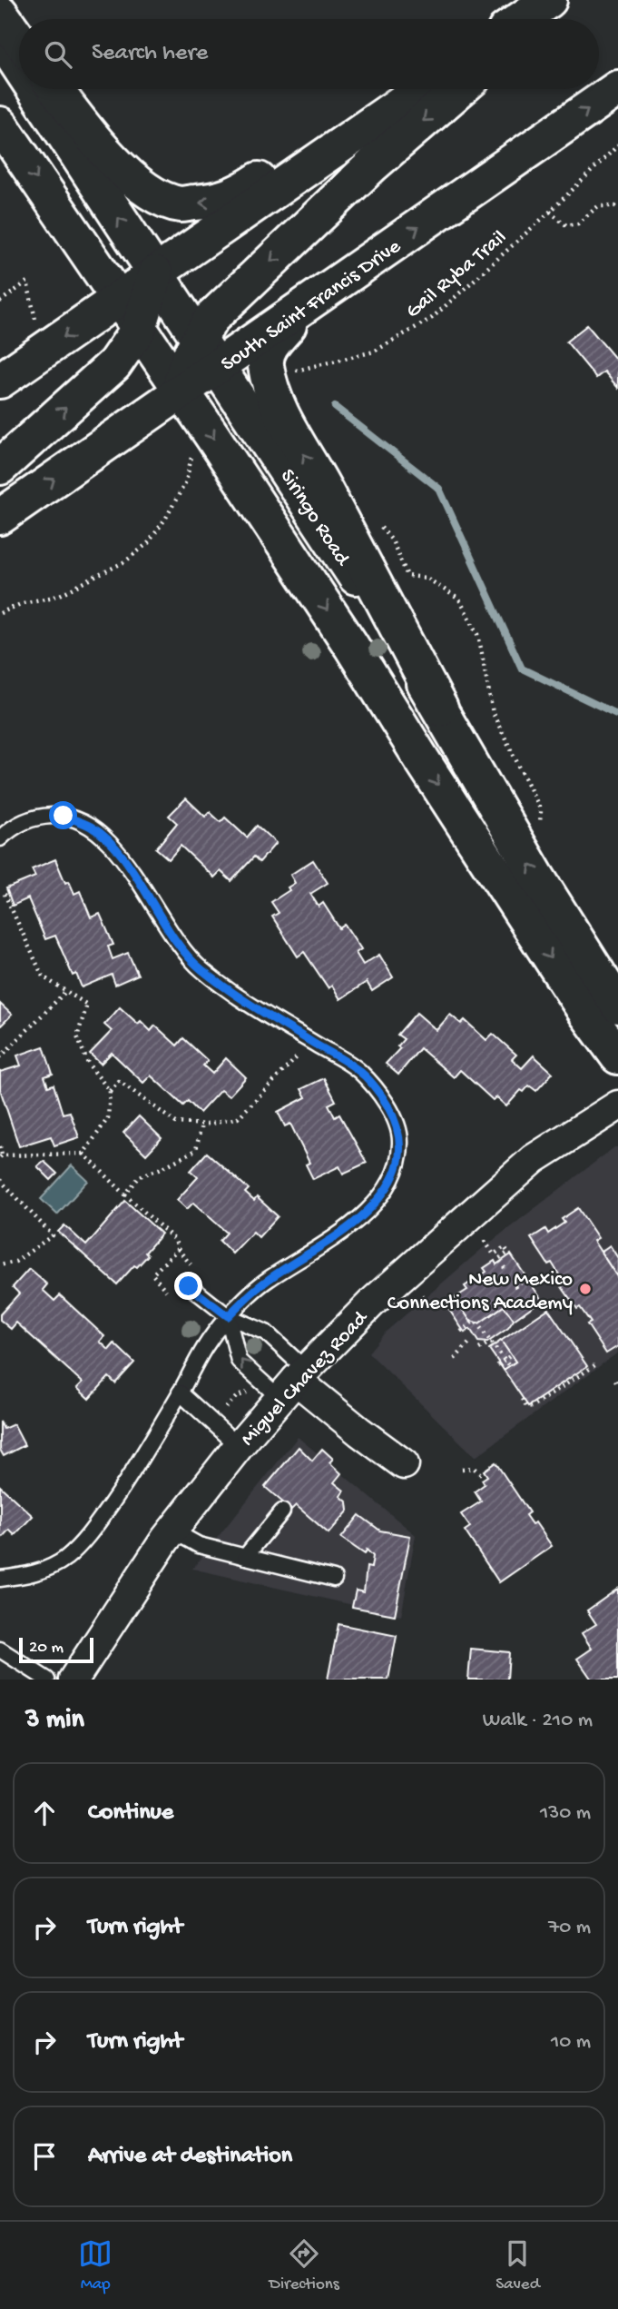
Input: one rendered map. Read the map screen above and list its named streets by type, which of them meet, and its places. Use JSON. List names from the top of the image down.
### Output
{
  "streets": {
    "main road": ["South Saint Francis Drive", "Siringo Road"],
    "street": ["Miguel Chavez Road"],
    "path": ["Gail Ryba Trail"]
  },
  "crossings": [
    ["South Saint Francis Drive", "Siringo Road"]
  ],
  "places": ["New Mexico Connections Academy"],
  "scale_bar": "20 m",
  "page": {
    "search": "Search here",
    "scale": "20 m",
    "heading": ["3 min", "Walk · 210 m"],
    "list": [
      ["Continue", "130 m"],
      ["Turn right", "70 m"],
      ["Turn right", "10 m"],
      "Arrive at destination"
    ],
    "nav": ["Map", "Directions", "Saved"]
  }
}
